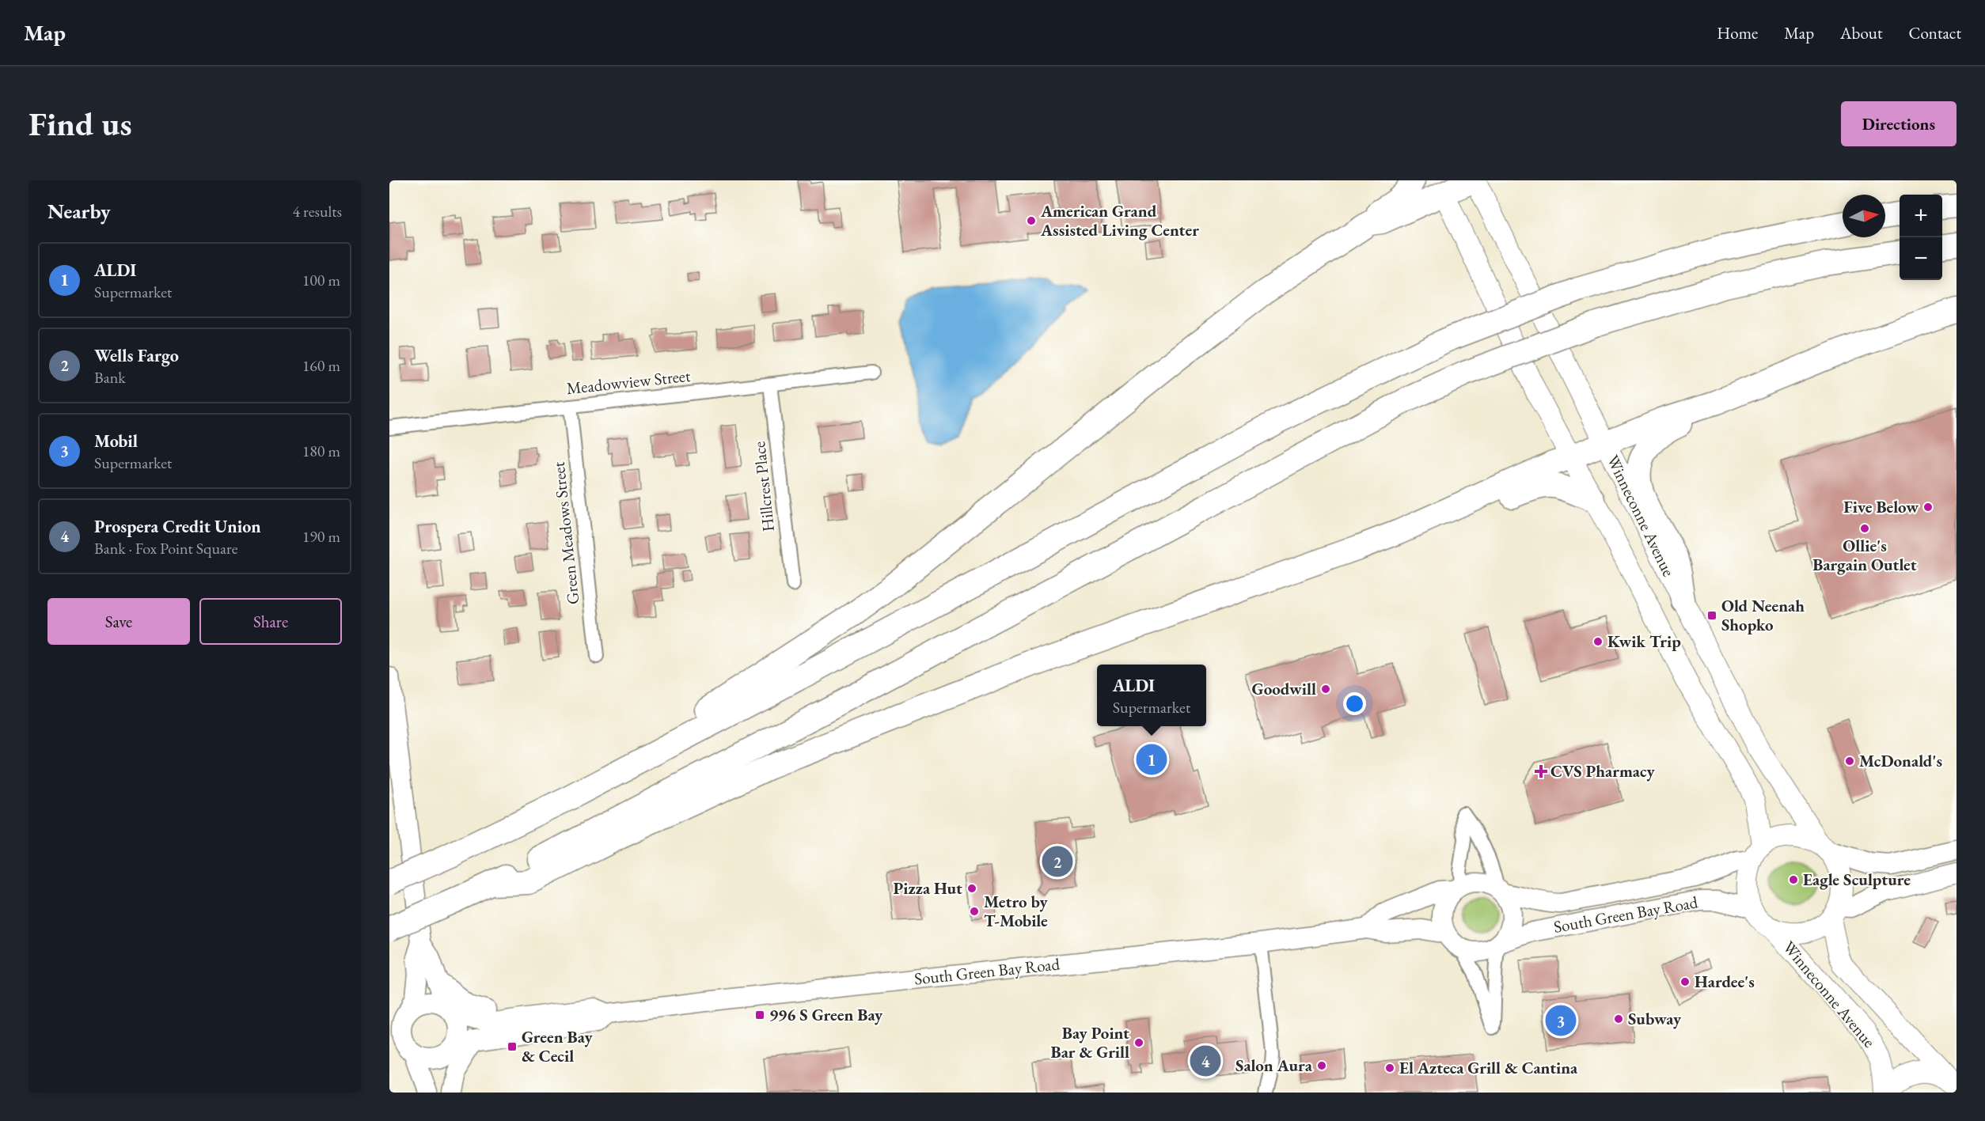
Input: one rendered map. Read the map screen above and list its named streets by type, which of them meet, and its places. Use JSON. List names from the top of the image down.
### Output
{
  "streets": {
    "main road": ["Winneconne Avenue", "South Green Bay Road"],
    "street": ["Meadowview Street", "Hillcrest Place", "Green Meadows Street"]
  },
  "crossings": [
    ["Meadowview Street", "Hillcrest Place"],
    ["Meadowview Street", "Green Meadows Street"],
    ["Winneconne Avenue", "South Green Bay Road"]
  ],
  "places": {
    "other": [
      "American Grand Assisted Living Center",
      "Five Below",
      "Ollie's Bargain Outlet",
      "Kwik Trip",
      "Goodwill",
      "McDonald's",
      "Eagle Sculpture",
      "Pizza Hut",
      "Metro by T-Mobile",
      "Hardee's",
      "Subway",
      "Bay Point Bar & Grill",
      "Salon Aura",
      "El Azteca Grill & Cantina"
    ],
    "transit": ["Old Neenah Shopko", "996 S Green Bay", "Green Bay & Cecil"],
    "health": ["CVS Pharmacy"]
  },
  "north": "right",
  "page": {
    "header": "Map",
    "nav": [
      "Home",
      "Map",
      "About",
      "Contact"
    ],
    "buttons": [
      "Directions",
      ["Save", "Share"]
    ],
    "title": "Find us",
    "heading": ["Nearby", "4 results"],
    "map_buttons": ["+", "−"],
    "list": [
      {
        "mark": "1",
        "name": "ALDI",
        "note": "Supermarket",
        "value": "100 m"
      },
      {
        "mark": "2",
        "name": "Wells Fargo",
        "note": "Bank",
        "value": "160 m"
      },
      {
        "mark": "3",
        "name": "Mobil",
        "note": "Supermarket",
        "value": "180 m"
      },
      {
        "mark": "4",
        "name": "Prospera Credit Union",
        "note": "Bank · Fox Point Square",
        "value": "190 m"
      }
    ],
    "popup": ["ALDI", "Supermarket"],
    "pins": [
      "1",
      "2",
      "3",
      "4"
    ]
  }
}
